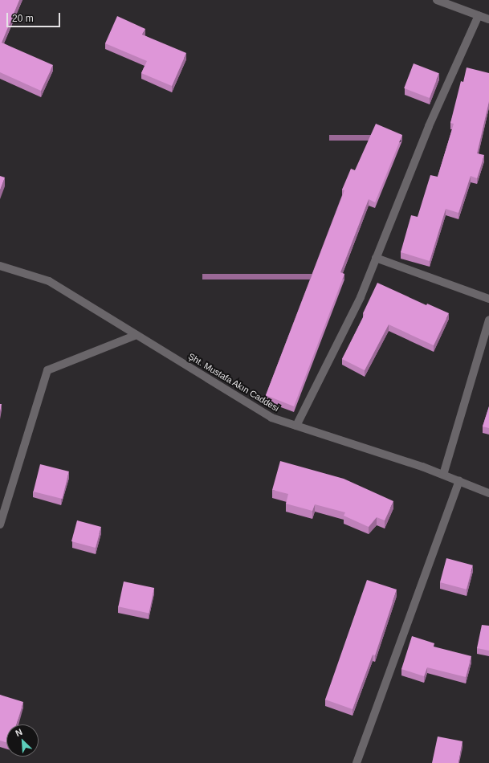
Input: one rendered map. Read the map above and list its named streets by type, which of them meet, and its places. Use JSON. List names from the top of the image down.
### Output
{
  "streets": {
    "street": ["Şht. Mustafa Akın Caddesi"]
  },
  "scale_bar": "20 m",
  "north": "top left"
}
